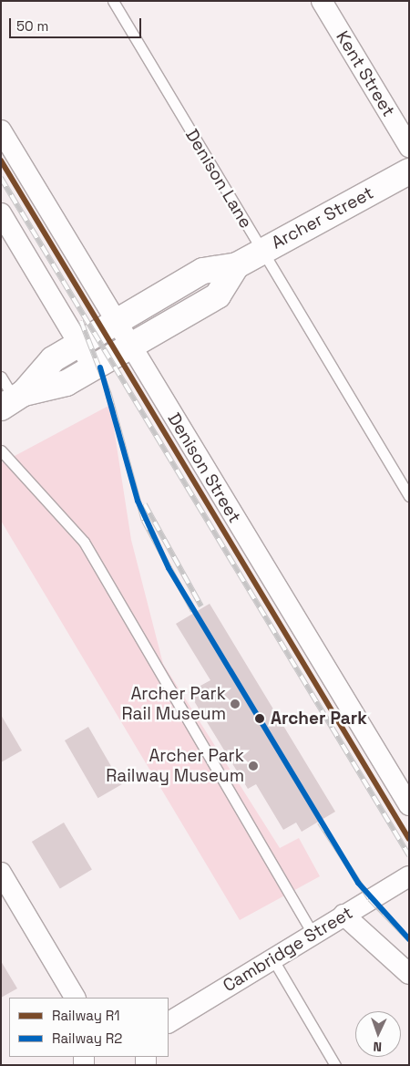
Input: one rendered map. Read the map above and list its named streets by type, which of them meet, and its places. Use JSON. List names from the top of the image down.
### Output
{
  "streets": {
    "street": [
      "Kent Street",
      "Archer Street",
      "Denison Street",
      "Cambridge Street"
    ],
    "lane": ["Denison Lane"]
  },
  "crossings": [
    ["Denison Lane", "Archer Street"],
    ["Archer Street", "Denison Street"]
  ],
  "places": ["Archer Park Rail Museum", "Archer Park", "Archer Park Railway Museum"],
  "lines": ["rail line R1", "rail line R2"],
  "legend": ["Railway R1", "Railway R2"],
  "scale_bar": "50 m",
  "north": "bottom"
}
